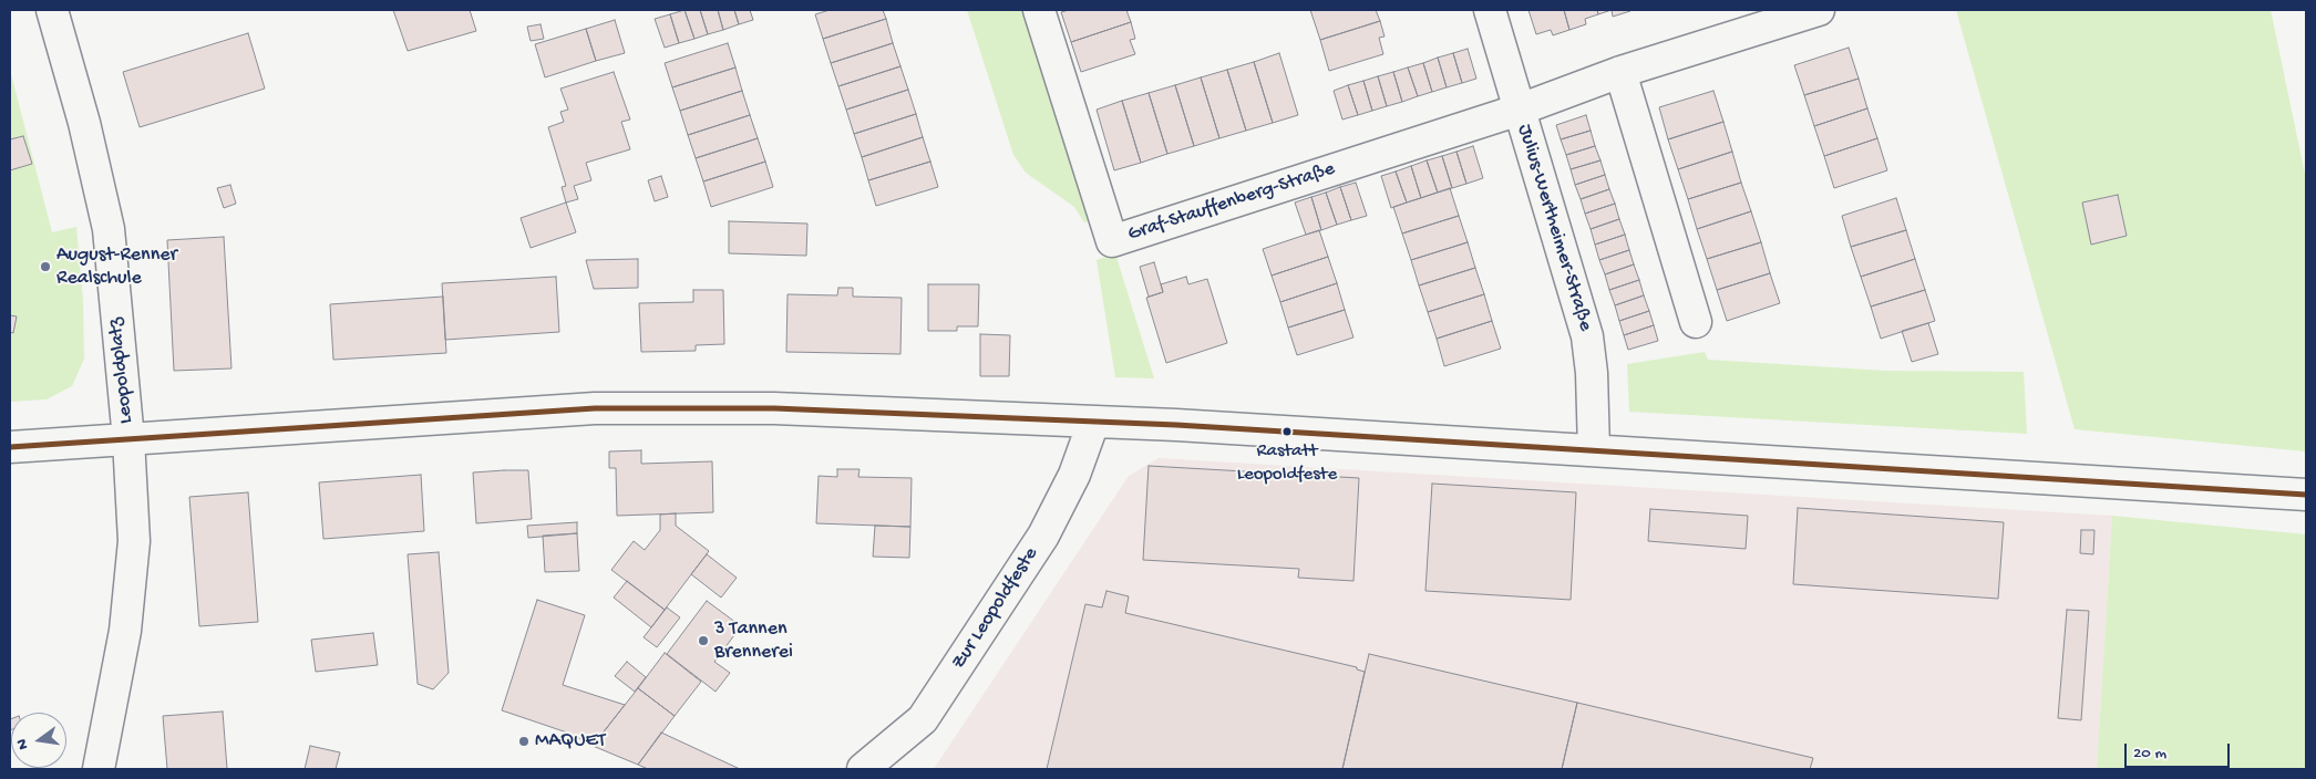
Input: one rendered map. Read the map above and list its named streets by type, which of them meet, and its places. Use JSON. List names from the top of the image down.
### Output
{
  "streets": {
    "street": [
      "Graf-Stauffenberg-Straße",
      "Julius-Wertheimer-Straße",
      "Leopoldplatz",
      "Zur Leopoldfeste"
    ]
  },
  "crossings": [
    ["Graf-Stauffenberg-Straße", "Julius-Wertheimer-Straße"]
  ],
  "places": [
    "August-Renner Realschule",
    "Rastatt Leopoldfeste",
    "3 Tannen Brennerei",
    "MAQUET"
  ],
  "scale_bar": "20 m",
  "north": "left"
}
